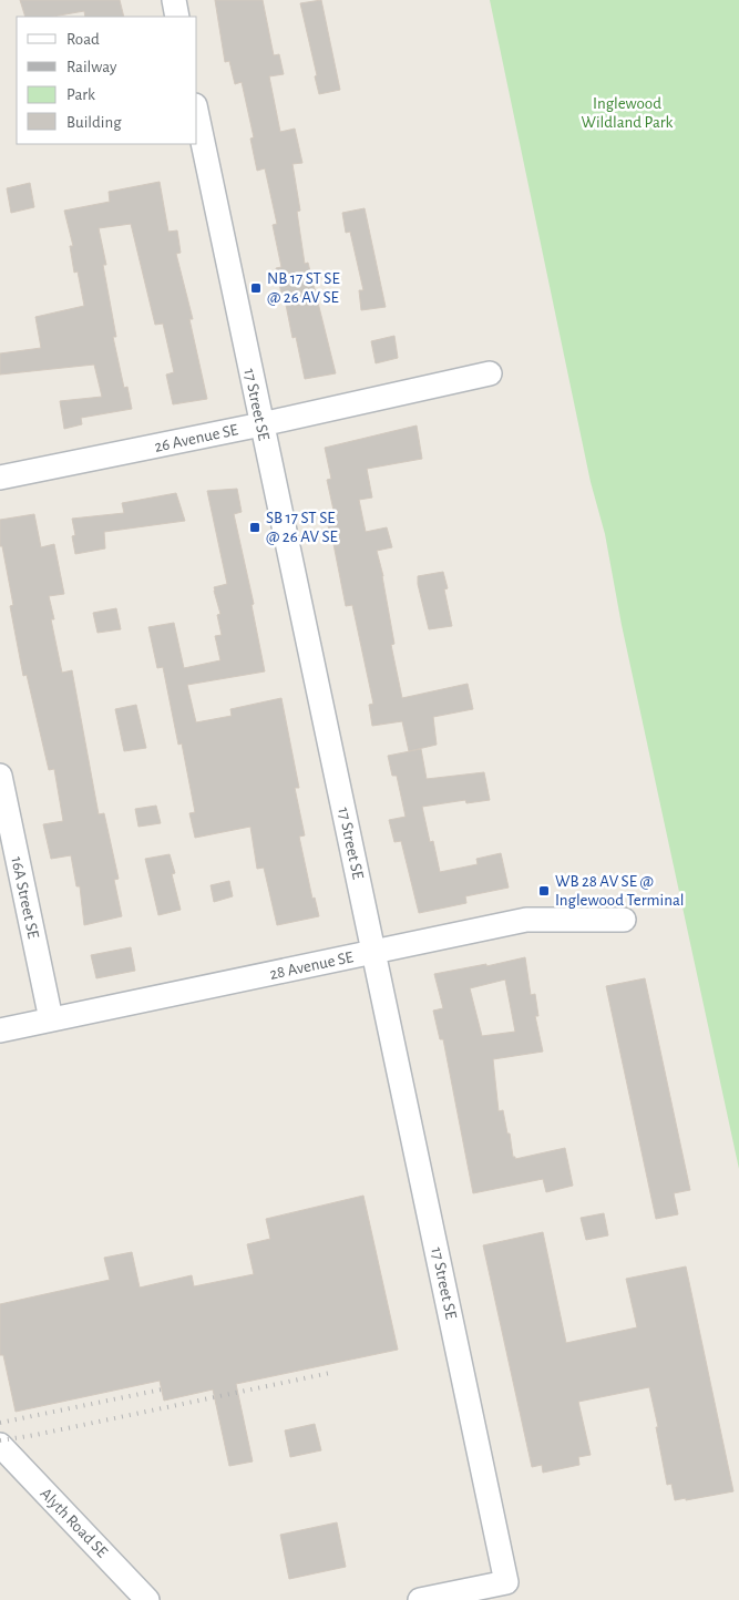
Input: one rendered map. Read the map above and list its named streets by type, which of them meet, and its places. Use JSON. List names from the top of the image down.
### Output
{
  "streets": {
    "street": [
      "17 Street SE",
      "26 Avenue SE",
      "16A Street SE",
      "28 Avenue SE",
      "Alyth Road SE"
    ]
  },
  "crossings": [
    ["17 Street SE", "26 Avenue SE"],
    ["17 Street SE", "28 Avenue SE"],
    ["16A Street SE", "28 Avenue SE"]
  ],
  "parks": ["Inglewood Wildland Park"],
  "places": {
    "transit": ["NB 17 ST SE @ 26 AV SE", "SB 17 ST SE @ 26 AV SE", "WB 28 AV SE @ Inglewood Terminal"]
  },
  "legend": [
    "Road",
    "Railway",
    "Park",
    "Building"
  ]
}
